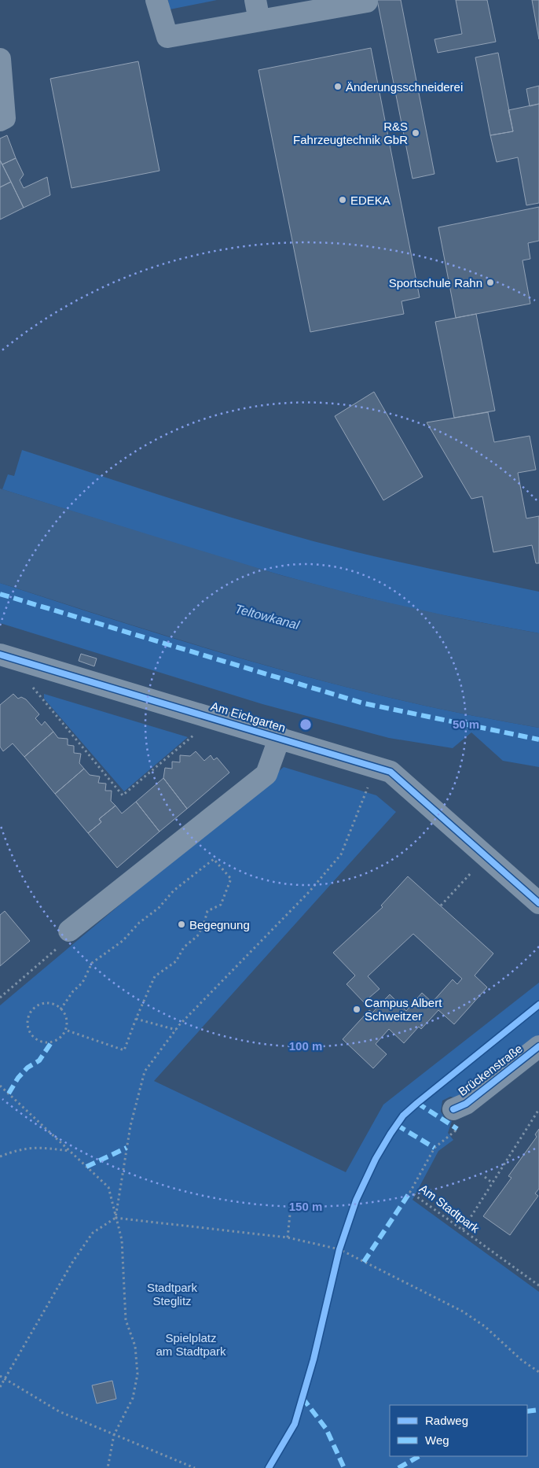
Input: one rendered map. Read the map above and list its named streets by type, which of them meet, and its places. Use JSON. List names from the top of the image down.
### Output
{
  "streets": {
    "street": ["Am Eichgarten", "Brückenstraße"],
    "path": ["Am Stadtpark"]
  },
  "crossings": [
    ["Brückenstraße", "Am Stadtpark"]
  ],
  "water": ["Teltowkanal"],
  "parks": ["Stadtpark Steglitz", "Spielplatz am Stadtpark"],
  "places": [
    "Änderungsschneiderei",
    "R&S Fahrzeugtechnik GbR",
    "EDEKA",
    "Sportschule Rahn",
    "Begegnung",
    "Campus Albert Schweitzer"
  ],
  "legend": ["Radweg", "Weg"],
  "rings": ["50 m", "100 m", "150 m"]
}
